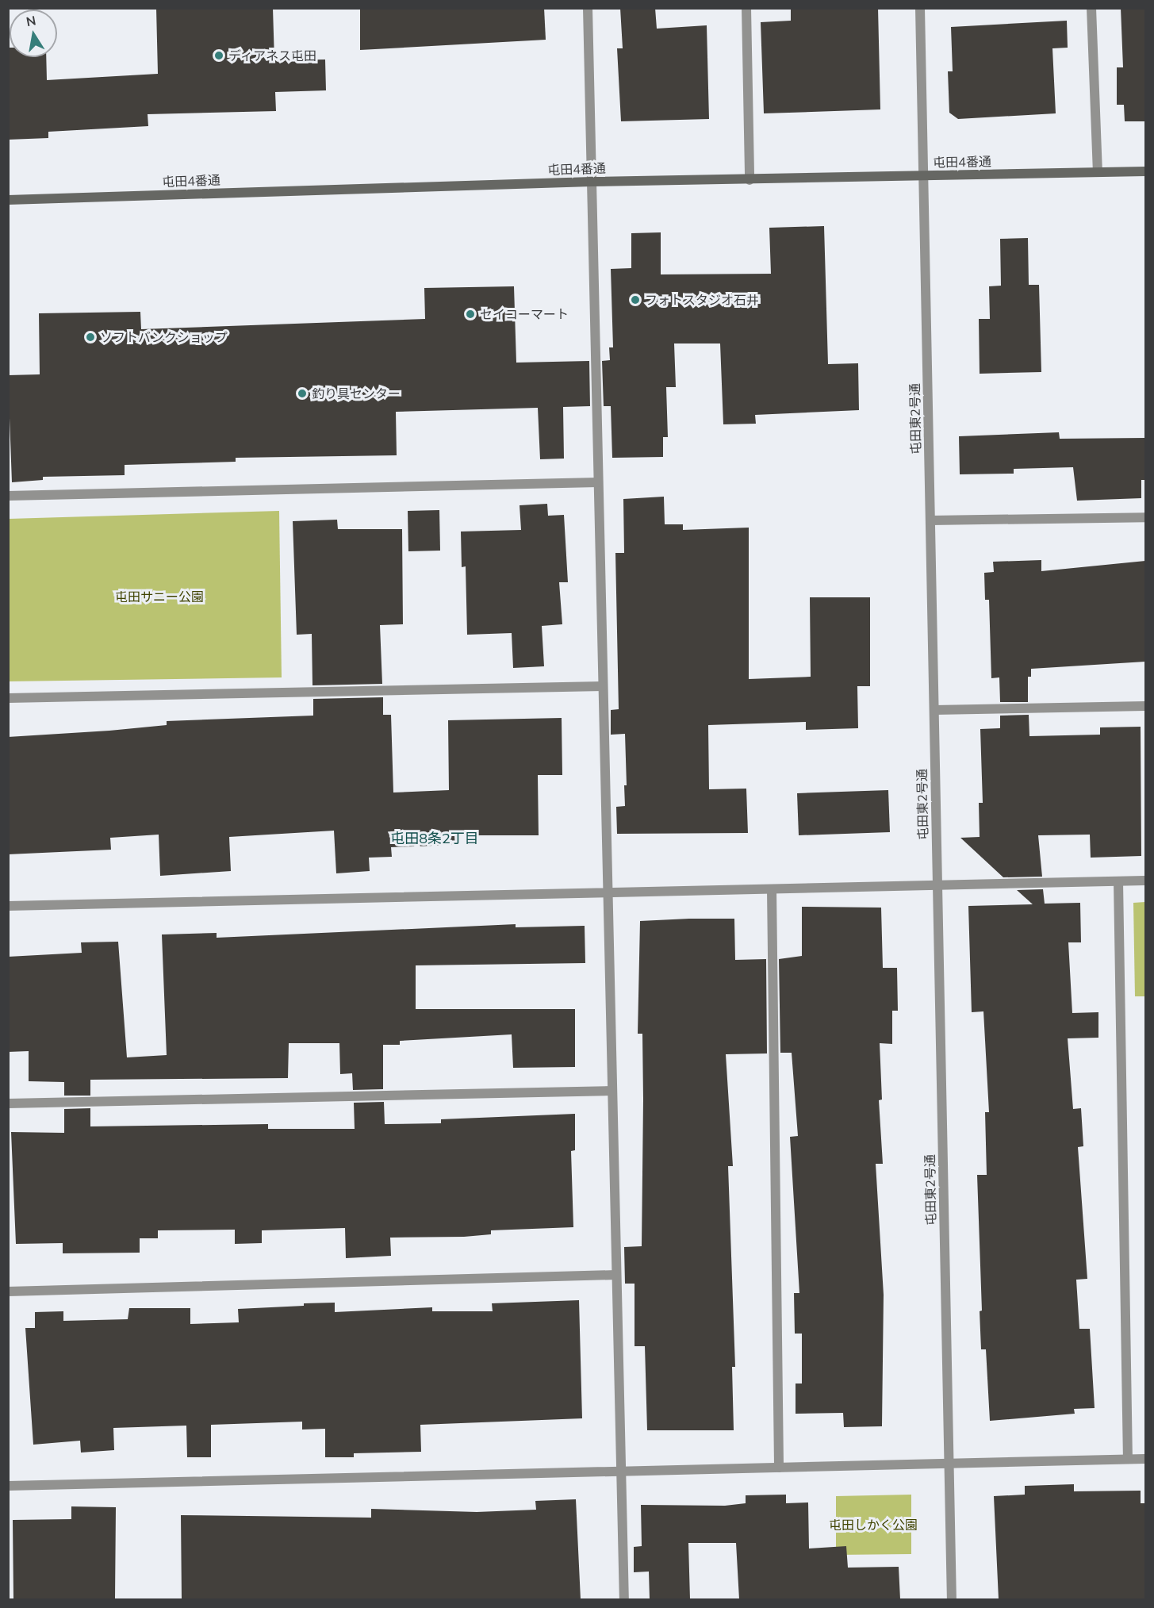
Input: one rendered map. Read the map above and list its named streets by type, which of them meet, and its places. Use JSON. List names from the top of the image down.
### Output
{
  "streets": {
    "street": ["屯田4番通", "屯田東2号通"]
  },
  "crossings": [
    ["屯田4番通", "屯田東2号通"]
  ],
  "districts": ["屯田8条2丁目"],
  "parks": ["屯田サニー公園", "屯田しかく公園"],
  "places": [
    "ディアネス屯田",
    "フォトスタジオ石井",
    "セイコーマート",
    "ソフトバンクショップ",
    "釣り具センター"
  ],
  "north": "top"
}
